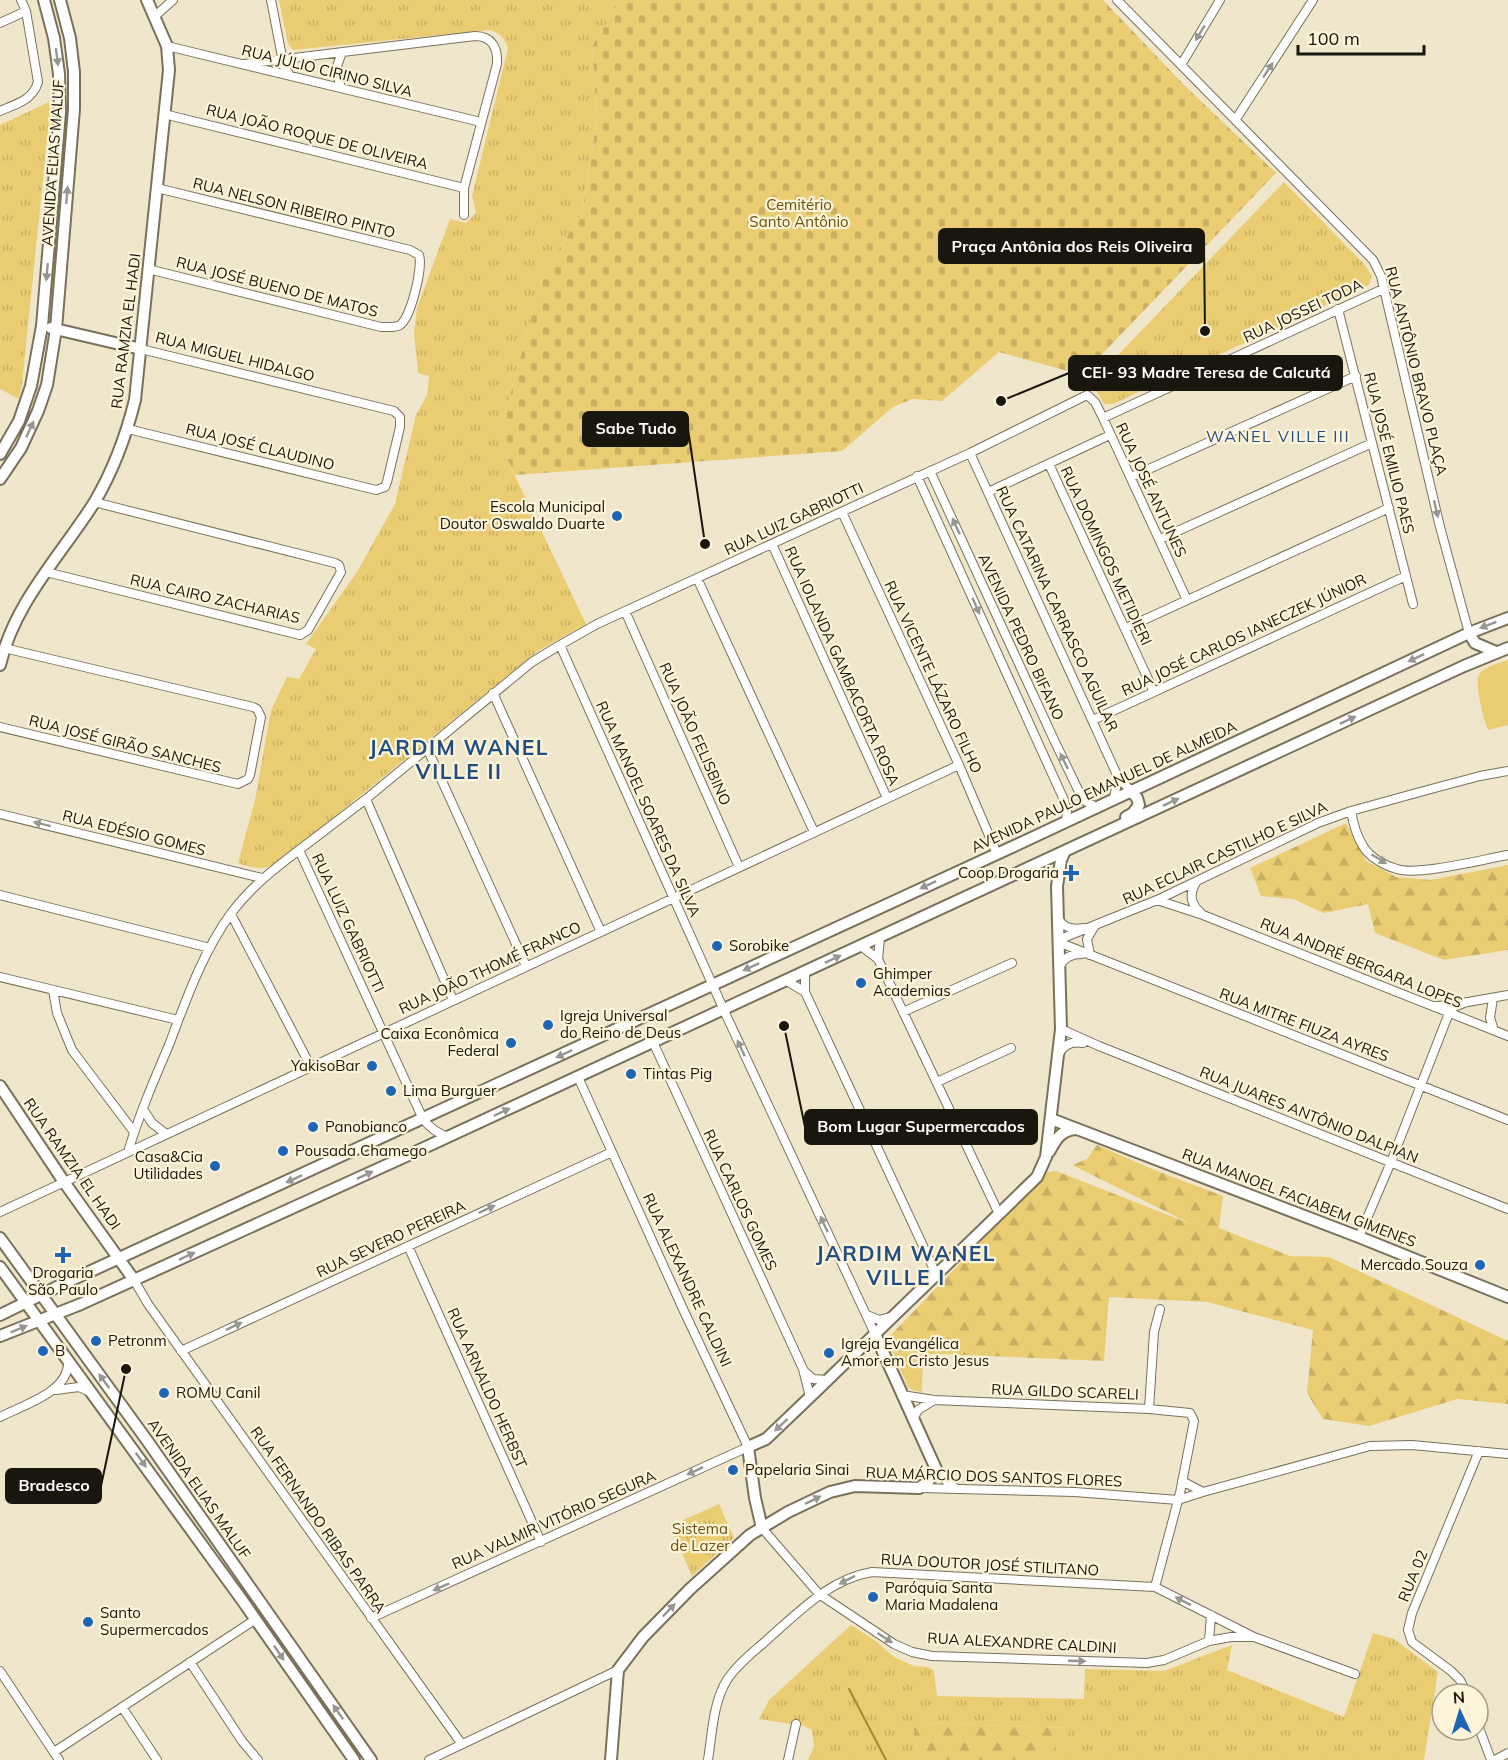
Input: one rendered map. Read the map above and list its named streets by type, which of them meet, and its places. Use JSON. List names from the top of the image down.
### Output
{
  "streets": {
    "main road": [
      "AVENIDA ELIAS MALUF",
      "RUA RAMZIA EL HADI",
      "RUA MIGUEL HIDALGO",
      "AVENIDA PAULO EMANUEL DE ALMEIDA",
      "RUA MANOEL FACIABEM GIMENES",
      "RUA ALEXANDRE CALDINI",
      "RUA MÁRCIO DOS SANTOS FLORES"
    ],
    "street": [
      "RUA JÚLIO CIRINO SILVA",
      "RUA JOÃO ROQUE DE OLIVEIRA",
      "RUA NELSON RIBEIRO PINTO",
      "RUA JOSÉ BUENO DE MATOS",
      "RUA JOSSEI TODA",
      "RUA ANTÔNIO BRAVO PLAÇA",
      "RUA JOSÉ CLAUDINO",
      "RUA JOSÉ EMILIO PAES",
      "RUA JOSÉ ANTUNES",
      "RUA LUIZ GABRIOTTI",
      "RUA DOMINGOS METIDIERI",
      "RUA CAIRO ZACHARIAS",
      "RUA CATARINA CARRASCO AGUILAR",
      "RUA JOSÉ CARLOS IANECZEK JÚNIOR",
      "AVENIDA PEDRO BIFANO",
      "RUA IOLANDA GAMBACORTA ROSA",
      "RUA VICENTE LÁZARO FILHO",
      "RUA JOÃO FELISBINO",
      "RUA JOSÉ GIRÃO SANCHES",
      "RUA MANOEL SOARES DA SILVA",
      "RUA EDÉSIO GOMES",
      "RUA ECLAIR CASTILHO E SILVA",
      "RUA ANDRÉ BERGARA LOPES",
      "RUA JOÃO THOMÉ FRANCO",
      "RUA MITRE FIUZA AYRES",
      "RUA JUARES ANTÔNIO DALPIAN",
      "RUA CARLOS GOMES",
      "RUA SEVERO PEREIRA",
      "RUA ARNALDO HERBST",
      "RUA GILDO SCARELI",
      "RUA FERNANDO RIBAS PARRA",
      "RUA VALMIR VITÓRIO SEGURA",
      "RUA DOUTOR JOSÉ STILITANO",
      "RUA 02"
    ]
  },
  "crossings": [
    ["RUA JÚLIO CIRINO SILVA", "RUA RAMZIA EL HADI"],
    ["RUA JOÃO ROQUE DE OLIVEIRA", "RUA RAMZIA EL HADI"],
    ["AVENIDA ELIAS MALUF", "RUA MIGUEL HIDALGO"],
    ["AVENIDA ELIAS MALUF", "AVENIDA PAULO EMANUEL DE ALMEIDA"],
    ["RUA NELSON RIBEIRO PINTO", "RUA JOSÉ BUENO DE MATOS"],
    ["RUA NELSON RIBEIRO PINTO", "RUA RAMZIA EL HADI"],
    ["RUA JOSÉ BUENO DE MATOS", "RUA RAMZIA EL HADI"],
    ["RUA JOSSEI TODA", "RUA ANTÔNIO BRAVO PLAÇA"],
    ["RUA JOSSEI TODA", "RUA JOSÉ EMILIO PAES"],
    ["RUA JOSSEI TODA", "RUA JOSÉ ANTUNES"],
    ["RUA RAMZIA EL HADI", "RUA MIGUEL HIDALGO"],
    ["RUA RAMZIA EL HADI", "RUA JOSÉ CLAUDINO"],
    ["RUA RAMZIA EL HADI", "RUA CAIRO ZACHARIAS"],
    ["RUA RAMZIA EL HADI", "RUA JOSÉ GIRÃO SANCHES"],
    ["RUA RAMZIA EL HADI", "AVENIDA PAULO EMANUEL DE ALMEIDA"],
    ["RUA RAMZIA EL HADI", "RUA JOÃO THOMÉ FRANCO"],
    ["RUA MIGUEL HIDALGO", "RUA JOSÉ CLAUDINO"],
    ["RUA ANTÔNIO BRAVO PLAÇA", "AVENIDA PAULO EMANUEL DE ALMEIDA"],
    ["RUA JOSÉ EMILIO PAES", "RUA JOSÉ CARLOS IANECZEK JÚNIOR"],
    ["RUA JOSÉ ANTUNES", "RUA LUIZ GABRIOTTI"],
    ["RUA LUIZ GABRIOTTI", "RUA CATARINA CARRASCO AGUILAR"],
    ["RUA LUIZ GABRIOTTI", "AVENIDA PEDRO BIFANO"],
    ["RUA LUIZ GABRIOTTI", "RUA IOLANDA GAMBACORTA ROSA"],
    ["RUA LUIZ GABRIOTTI", "RUA VICENTE LÁZARO FILHO"],
    ["RUA LUIZ GABRIOTTI", "RUA JOÃO FELISBINO"],
    ["RUA LUIZ GABRIOTTI", "AVENIDA PAULO EMANUEL DE ALMEIDA"],
    ["RUA LUIZ GABRIOTTI", "RUA MANOEL SOARES DA SILVA"],
    ["RUA LUIZ GABRIOTTI", "RUA JOÃO THOMÉ FRANCO"],
    ["RUA DOMINGOS METIDIERI", "RUA JOSÉ CARLOS IANECZEK JÚNIOR"],
    ["RUA CATARINA CARRASCO AGUILAR", "RUA JOSÉ CARLOS IANECZEK JÚNIOR"],
    ["RUA CATARINA CARRASCO AGUILAR", "AVENIDA PAULO EMANUEL DE ALMEIDA"],
    ["AVENIDA PEDRO BIFANO", "AVENIDA PAULO EMANUEL DE ALMEIDA"],
    ["RUA IOLANDA GAMBACORTA ROSA", "RUA JOÃO THOMÉ FRANCO"],
    ["RUA VICENTE LÁZARO FILHO", "AVENIDA PAULO EMANUEL DE ALMEIDA"],
    ["RUA VICENTE LÁZARO FILHO", "RUA JOÃO THOMÉ FRANCO"],
    ["RUA JOÃO FELISBINO", "RUA JOÃO THOMÉ FRANCO"],
    ["AVENIDA PAULO EMANUEL DE ALMEIDA", "RUA MANOEL SOARES DA SILVA"],
    ["RUA MANOEL SOARES DA SILVA", "RUA JOÃO THOMÉ FRANCO"],
    ["RUA ECLAIR CASTILHO E SILVA", "RUA ANDRÉ BERGARA LOPES"],
    ["RUA ECLAIR CASTILHO E SILVA", "RUA MITRE FIUZA AYRES"],
    ["RUA SEVERO PEREIRA", "RUA ALEXANDRE CALDINI"],
    ["RUA SEVERO PEREIRA", "RUA ARNALDO HERBST"],
    ["RUA SEVERO PEREIRA", "RUA FERNANDO RIBAS PARRA"],
    ["RUA ALEXANDRE CALDINI", "RUA MÁRCIO DOS SANTOS FLORES"],
    ["RUA ALEXANDRE CALDINI", "RUA VALMIR VITÓRIO SEGURA"],
    ["RUA ALEXANDRE CALDINI", "RUA DOUTOR JOSÉ STILITANO"],
    ["RUA ARNALDO HERBST", "RUA VALMIR VITÓRIO SEGURA"],
    ["RUA MÁRCIO DOS SANTOS FLORES", "RUA 02"],
    ["RUA FERNANDO RIBAS PARRA", "RUA VALMIR VITÓRIO SEGURA"]
  ],
  "one_way": [
    "RUA ANTÔNIO BRAVO PLAÇA",
    "RUA EDÉSIO GOMES",
    "RUA SEVERO PEREIRA",
    "RUA ALEXANDRE CALDINI",
    "RUA VALMIR VITÓRIO SEGURA",
    "RUA DOUTOR JOSÉ STILITANO"
  ],
  "districts": ["WANEL VILLE III", "JARDIM WANEL VILLE II", "JARDIM WANEL VILLE I"],
  "parks": ["Cemitério Santo Antônio", "Sistema de Lazer"],
  "places": {
    "other": [
      "Praça Antônia dos Reis Oliveira",
      "CEI- 93 Madre Teresa de Calcutá",
      "Escola Municipal Doutor Oswaldo Duarte",
      "Sabe Tudo",
      "Sorobike",
      "Ghimper Academias",
      "Igreja Universal do Reino de Deus",
      "Bom Lugar Supermercados",
      "Caixa Econômica Federal",
      "YakisoBar",
      "Tintas Pig",
      "Lima Burguer",
      "Panobianco",
      "Pousada Chamego",
      "Casa&Cia Utilidades",
      "Mercado Souza",
      "Petronm",
      "B",
      "Igreja Evangélica Amor em Cristo Jesus",
      "Bradesco",
      "ROMU Canil",
      "Papelaria Sinai",
      "Paróquia Santa Maria Madalena",
      "Santo Supermercados"
    ],
    "health": ["Coop Drogaria", "Drogaria São Paulo"]
  },
  "scale_bar": "100 m",
  "north": "top"
}
